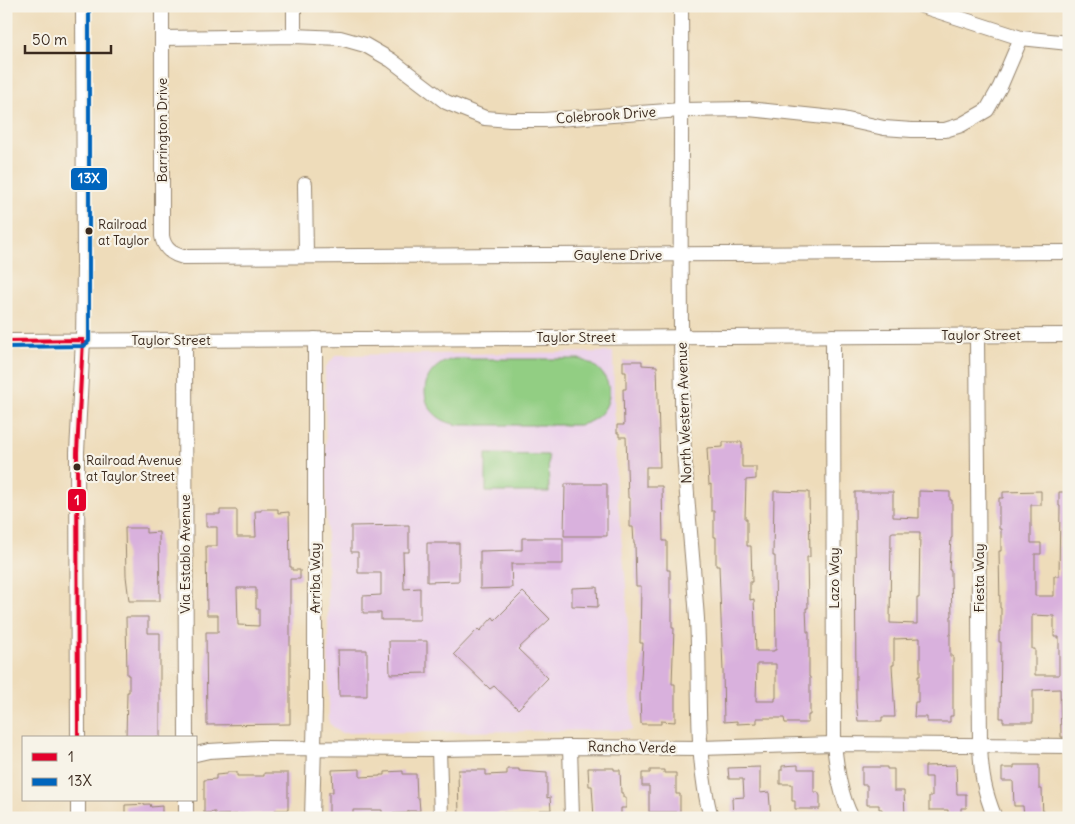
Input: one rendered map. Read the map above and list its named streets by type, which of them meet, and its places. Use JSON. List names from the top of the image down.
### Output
{
  "streets": {
    "street": [
      "Colebrook Drive",
      "Barrington Drive",
      "Gaylene Drive",
      "Taylor Street",
      "North Western Avenue",
      "Via Establo Avenue",
      "Arriba Way",
      "Lazo Way",
      "Fiesta Way",
      "Rancho Verde"
    ]
  },
  "crossings": [
    ["Colebrook Drive", "Barrington Drive"],
    ["Colebrook Drive", "North Western Avenue"],
    ["Barrington Drive", "Gaylene Drive"],
    ["Gaylene Drive", "North Western Avenue"],
    ["Taylor Street", "North Western Avenue"],
    ["Taylor Street", "Via Establo Avenue"],
    ["Taylor Street", "Arriba Way"],
    ["Taylor Street", "Lazo Way"],
    ["Taylor Street", "Fiesta Way"],
    ["North Western Avenue", "Rancho Verde"],
    ["Arriba Way", "Rancho Verde"],
    ["Lazo Way", "Rancho Verde"],
    ["Fiesta Way", "Rancho Verde"]
  ],
  "places": ["Railroad at Taylor", "Railroad Avenue at Taylor Street"],
  "lines": ["transit line 13X", "transit line 1"],
  "legend": ["1", "13X"],
  "scale_bar": "50 m"
}
